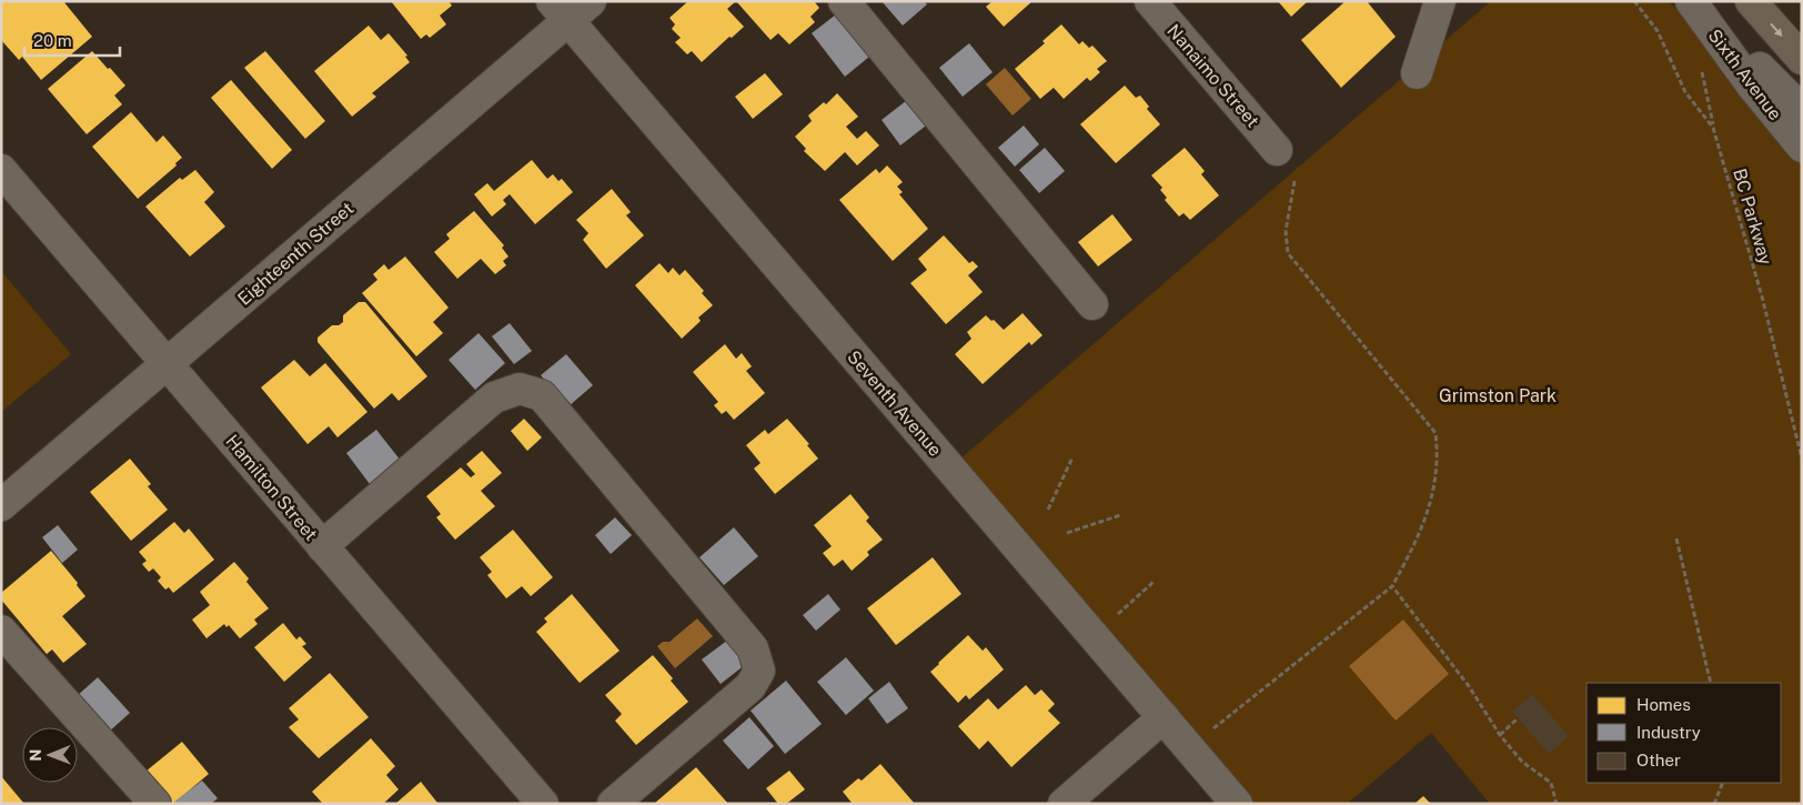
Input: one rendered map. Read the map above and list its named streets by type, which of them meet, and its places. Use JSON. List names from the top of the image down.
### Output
{
  "streets": {
    "street": [
      "Sixth Avenue",
      "Nanaimo Street",
      "Eighteenth Street",
      "Seventh Avenue",
      "Hamilton Street"
    ],
    "path": ["BC Parkway"]
  },
  "crossings": [
    ["Eighteenth Street", "Seventh Avenue"],
    ["Eighteenth Street", "Hamilton Street"]
  ],
  "parks": ["Grimston Park"],
  "legend": ["Homes", "Industry", "Other"],
  "scale_bar": "20 m",
  "north": "left"
}
